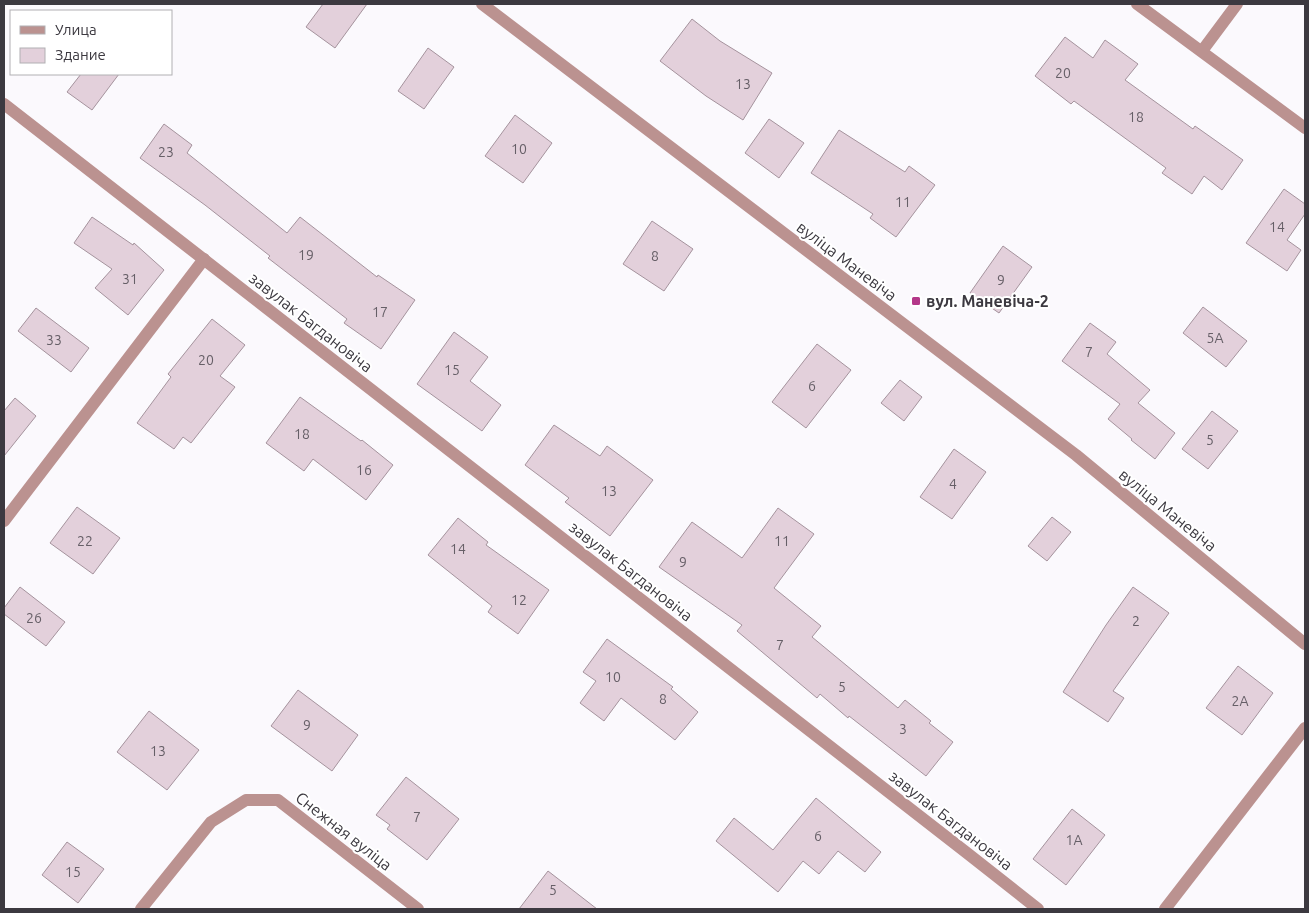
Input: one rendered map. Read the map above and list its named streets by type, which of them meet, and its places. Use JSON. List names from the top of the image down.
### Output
{
  "streets": {
    "street": ["вуліца Маневіча", "завулак Багдановіча", "Снежная вуліца"]
  },
  "places": {
    "transit": ["вул. Маневіча-2"]
  },
  "house_numbers": [
    "20",
    "13",
    "18",
    "10",
    "23",
    "11",
    "14",
    "19",
    "8",
    "31",
    "9",
    "17",
    "5А",
    "33",
    "7",
    "20",
    "15",
    "6",
    "18",
    "5",
    "16",
    "4",
    "13",
    "22",
    "11",
    "14",
    "9",
    "12",
    "26",
    "2",
    "7",
    "10",
    "5",
    "8",
    "2А",
    "9",
    "3",
    "13",
    "7",
    "6",
    "1А",
    "15",
    "5"
  ],
  "legend": ["Улица", "Здание"]
}
